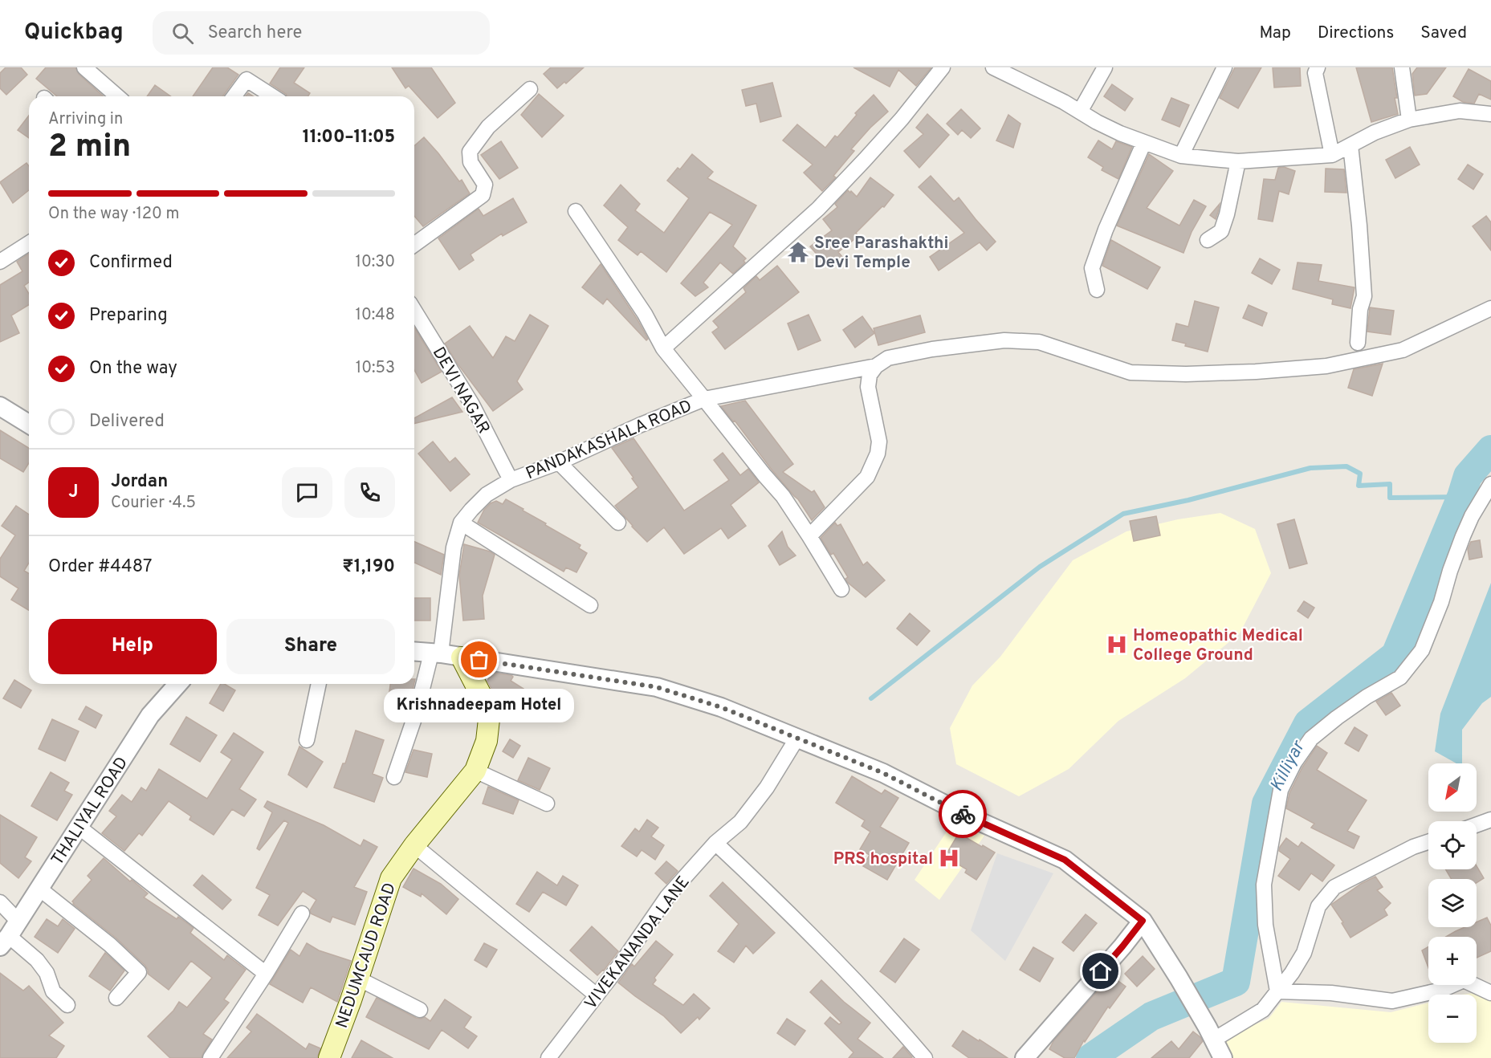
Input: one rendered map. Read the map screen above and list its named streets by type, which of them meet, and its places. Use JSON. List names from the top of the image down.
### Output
{
  "streets": {
    "main road": ["NEDUMCAUD ROAD"],
    "street": [
      "DEVI NAGAR",
      "PANDAKASHALA ROAD",
      "THALIYAL ROAD",
      "VIVEKANANDA LANE"
    ]
  },
  "crossings": [
    ["DEVI NAGAR", "PANDAKASHALA ROAD"]
  ],
  "water": ["Killiyar"],
  "places": {
    "temple": ["Sree Parashakthi Devi Temple"],
    "hospital": ["Homeopathic Medical College Ground", "PRS hospital"],
    "other": ["Krishnadeepam Hotel"]
  },
  "north": "bottom left",
  "page": {
    "header": "Quickbag",
    "search": "Search here",
    "nav": ["Map", "Directions", "Saved"],
    "heading": ["2 min", "Arriving in", "11:00–11:05"],
    "panel": [
      "Jordan",
      "Courier · 4.5",
      "Order #4487",
      "₹1,190"
    ],
    "bar": "On the way · 120 m",
    "list": [
      ["Confirmed", "10:30"],
      ["Preparing", "10:48"],
      ["On the way", "10:53"],
      "Delivered"
    ],
    "round": "J",
    "buttons": ["Help", "Share"],
    "bubble": "Krishnadeepam Hotel",
    "map_buttons": ["+", "−"]
  }
}
